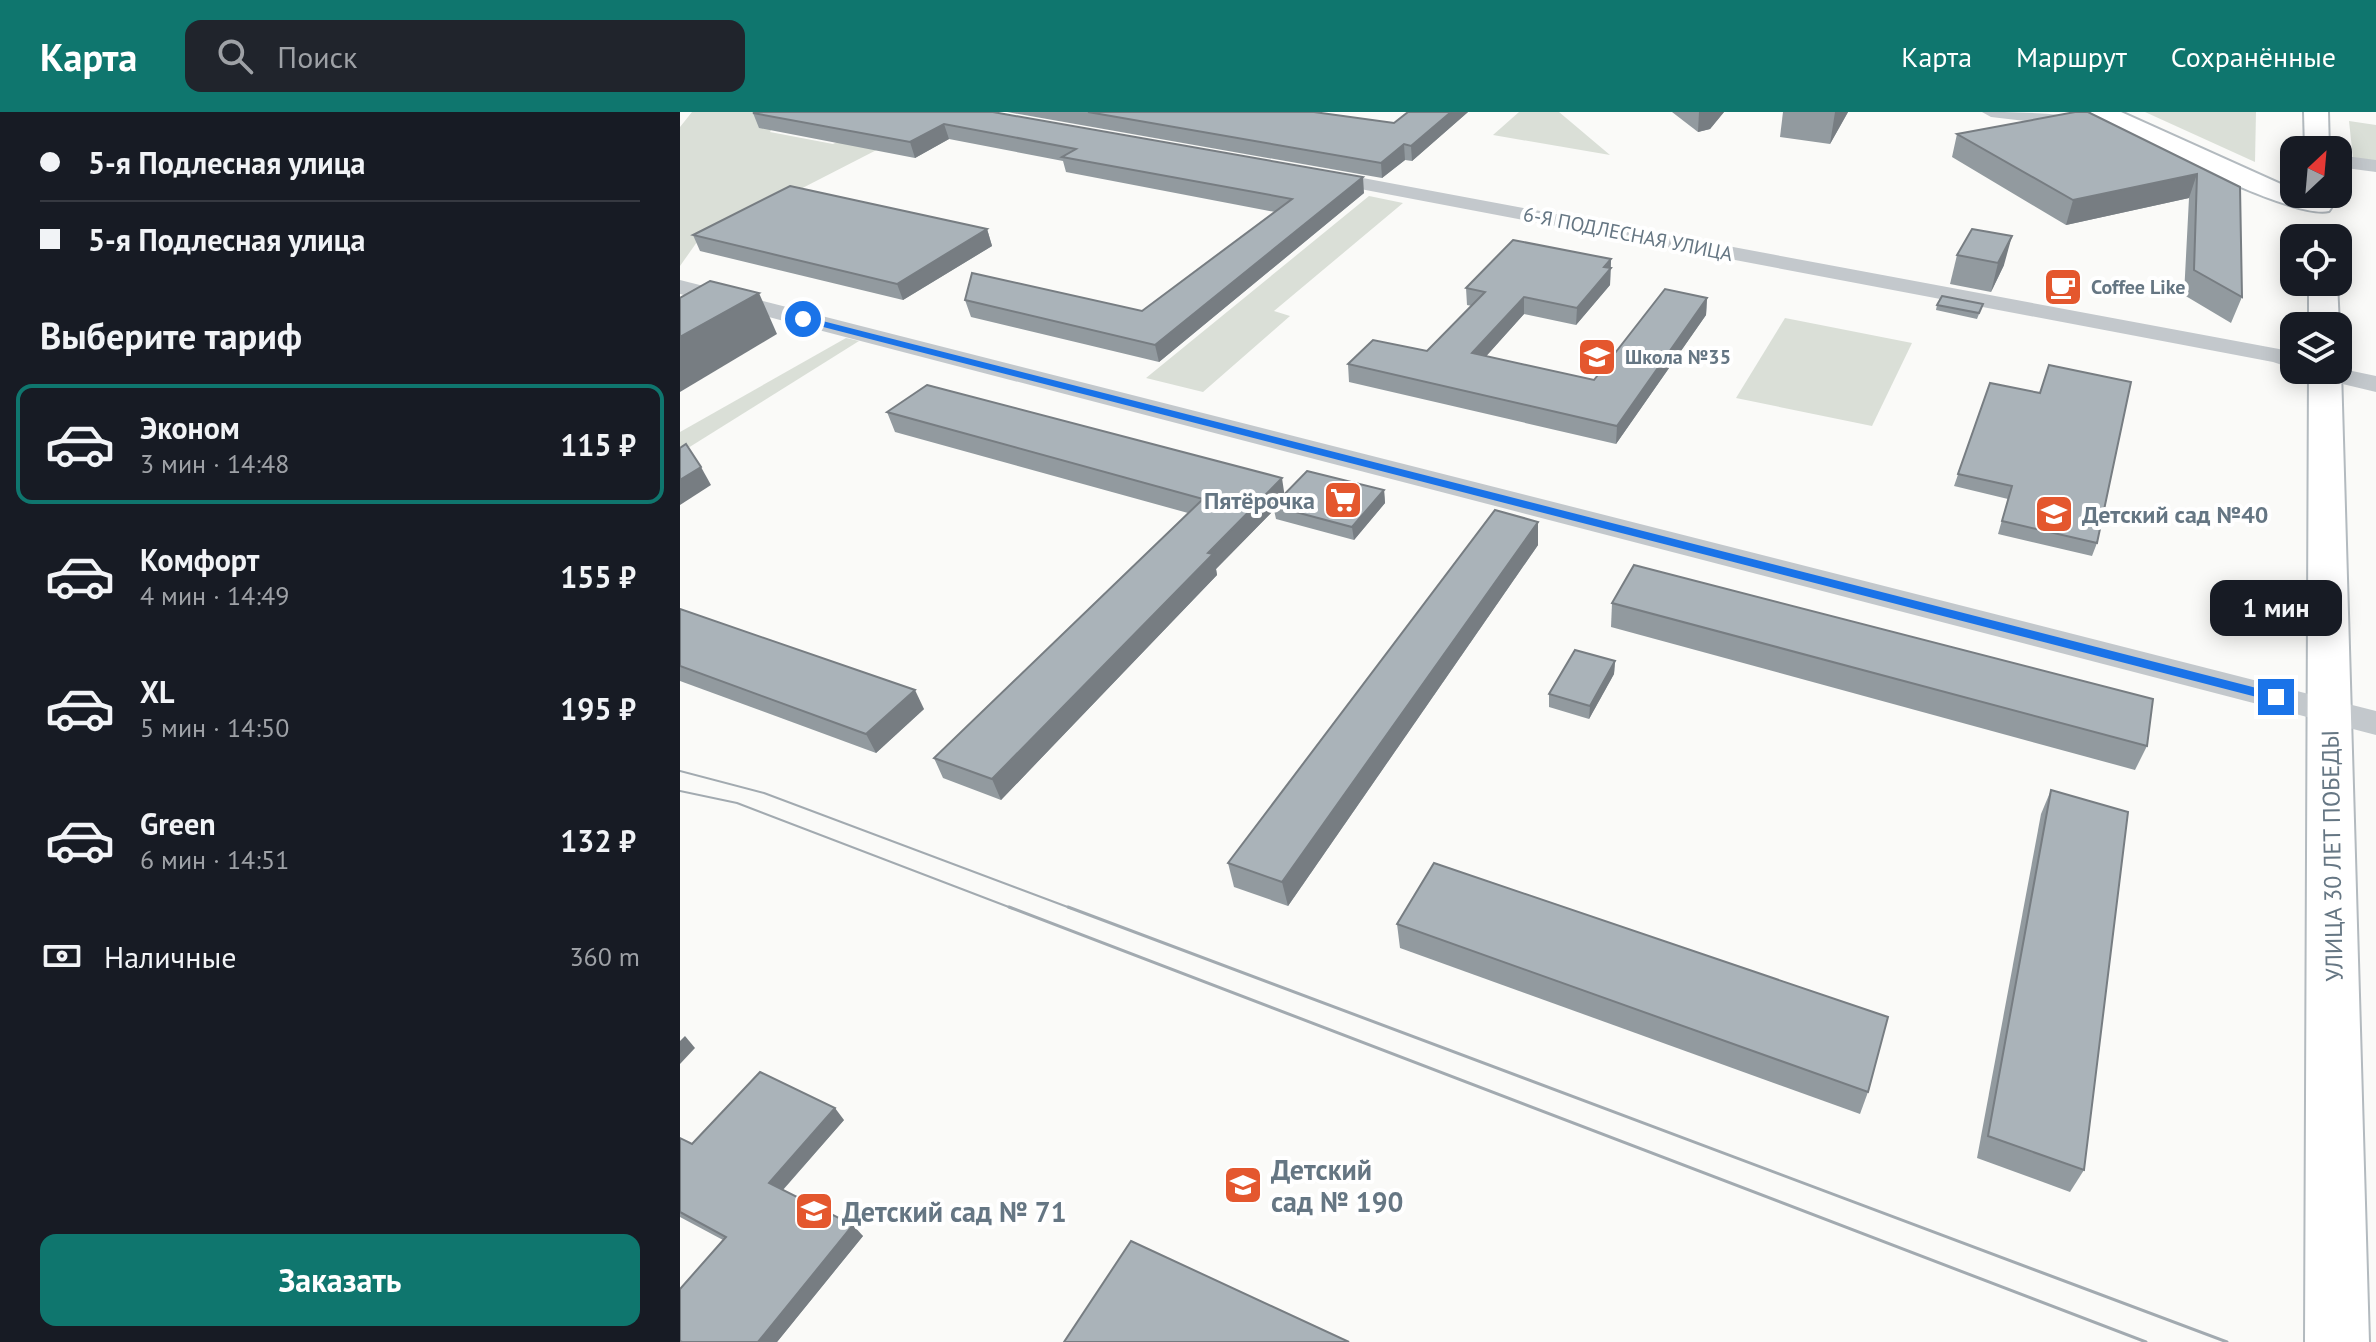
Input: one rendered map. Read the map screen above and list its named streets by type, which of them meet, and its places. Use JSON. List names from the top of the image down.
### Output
{
  "streets": {
    "main road": ["УЛИЦА 30 ЛЕТ ПОБЕДЫ"],
    "street": ["6-Я ПОДЛЕСНАЯ УЛИЦА"]
  },
  "places": {
    "cafe": ["Coffee Like"],
    "school or university": [
      "Школа №35",
      "Детский сад №40",
      "Детский сад № 190",
      "Детский сад № 71"
    ],
    "supermarket": ["Пятёрочка"]
  },
  "north": "top right",
  "page": {
    "header": "Карта",
    "search": "Поиск",
    "nav": ["Карта", "Маршрут", "Сохранённые"],
    "banner": ["5-я Подлесная улица", "5-я Подлесная улица"],
    "heading": "Выберите тариф",
    "list": [
      {
        "name": "Эконом",
        "note": "3 мин · 14:48",
        "value": "115 ₽"
      },
      {
        "name": "Комфорт",
        "note": "4 мин · 14:49",
        "value": "155 ₽"
      },
      {
        "name": "XL",
        "note": "5 мин · 14:50",
        "value": "195 ₽"
      },
      {
        "name": "Green",
        "note": "6 мин · 14:51",
        "value": "132 ₽"
      }
    ],
    "bubble": "1 мин",
    "pay": ["Наличные", "360 m"],
    "buttons": "Заказать"
  }
}
